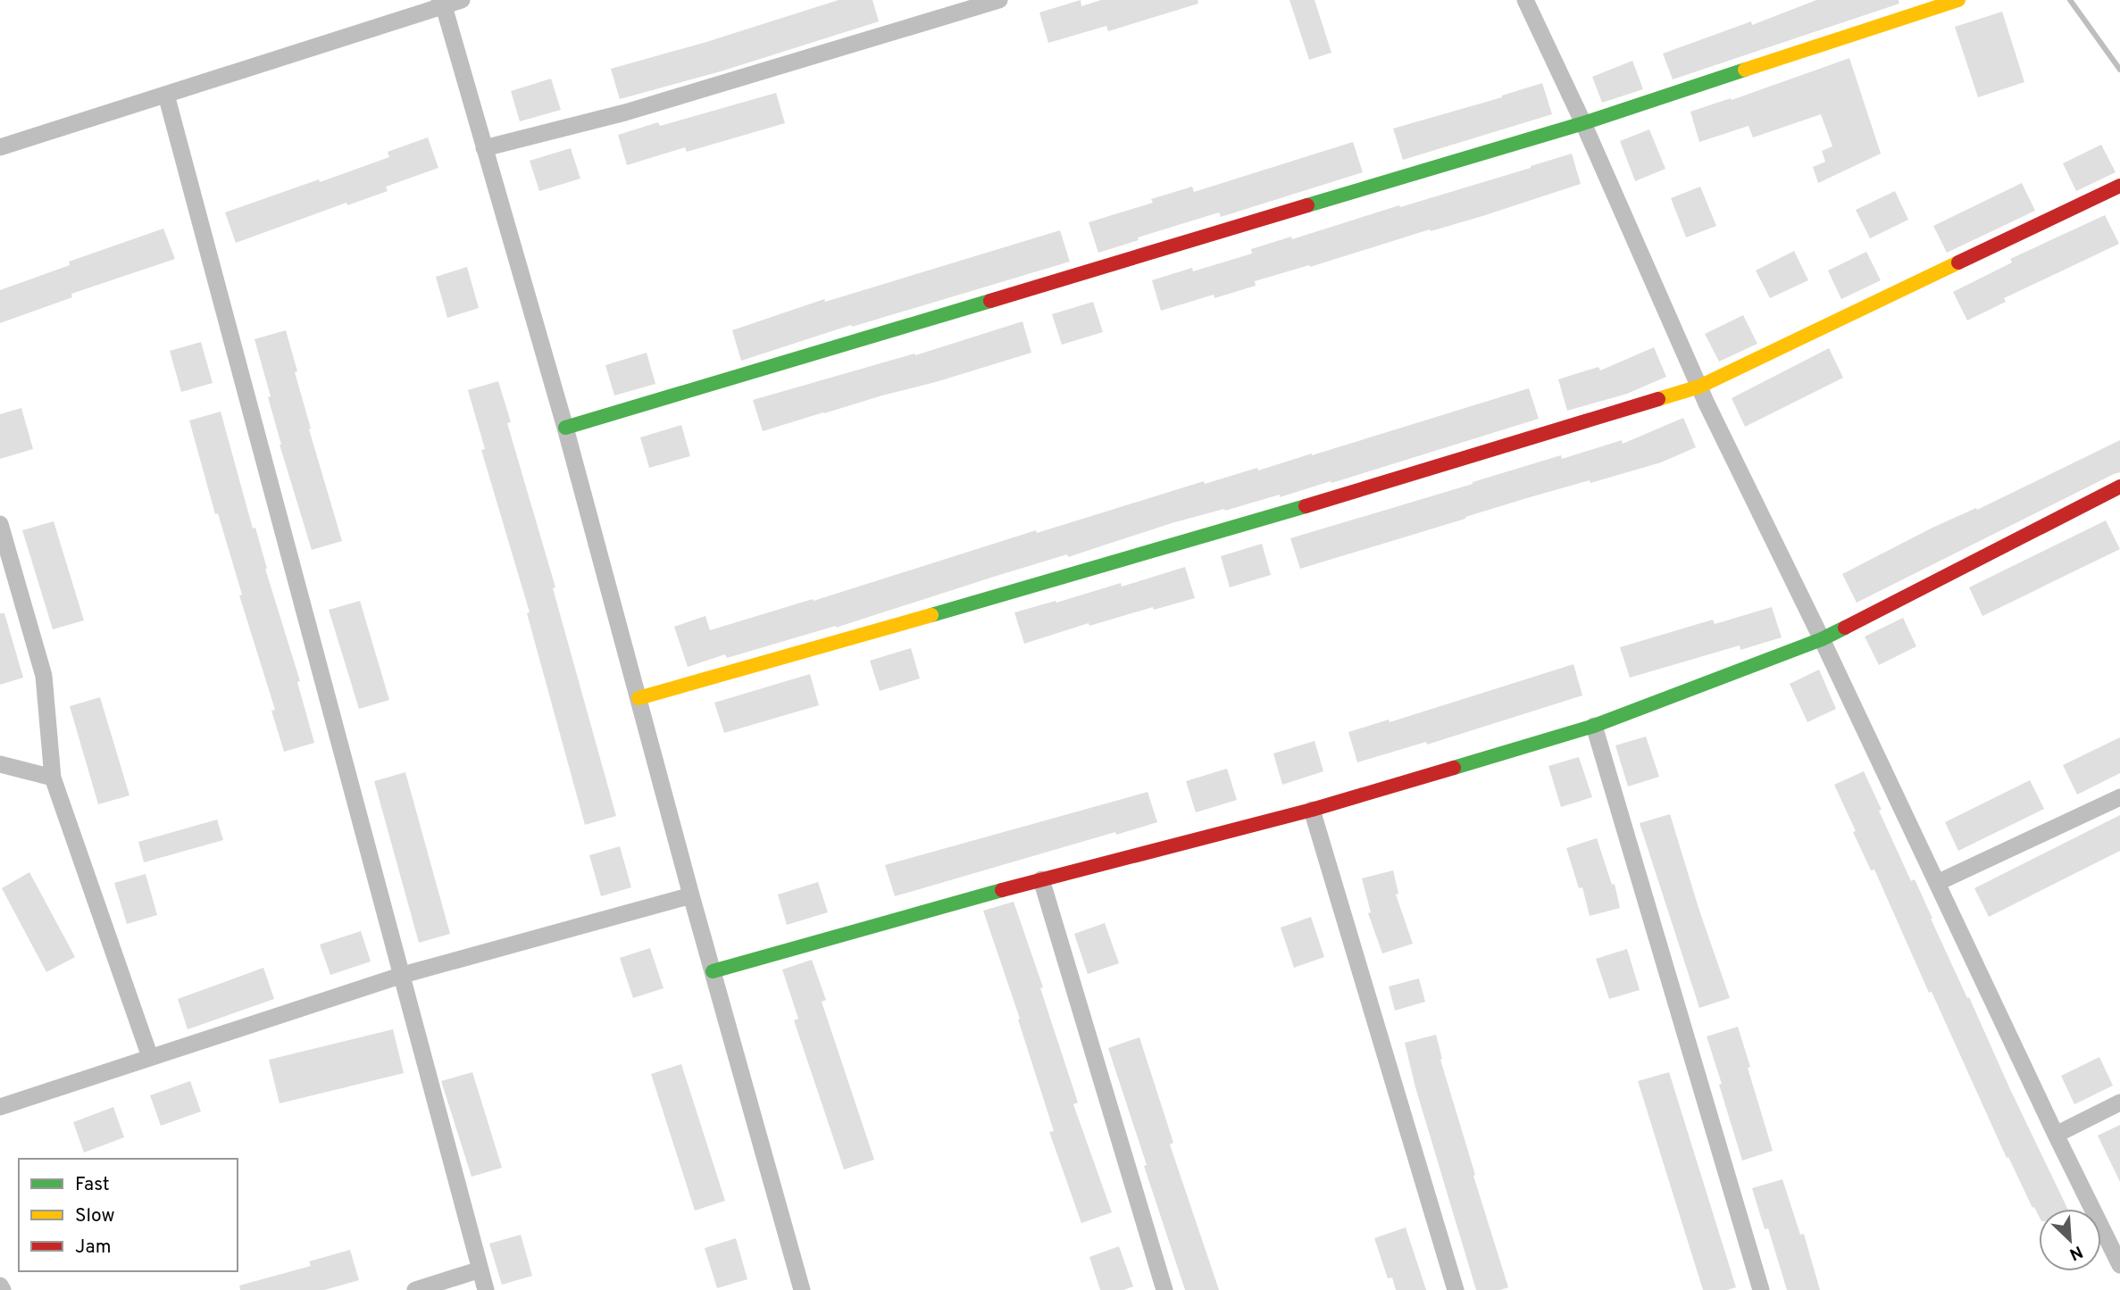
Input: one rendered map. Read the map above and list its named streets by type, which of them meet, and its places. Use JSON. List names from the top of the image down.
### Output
{
  "legend": ["Fast", "Slow", "Jam"],
  "north": "bottom right"
}
